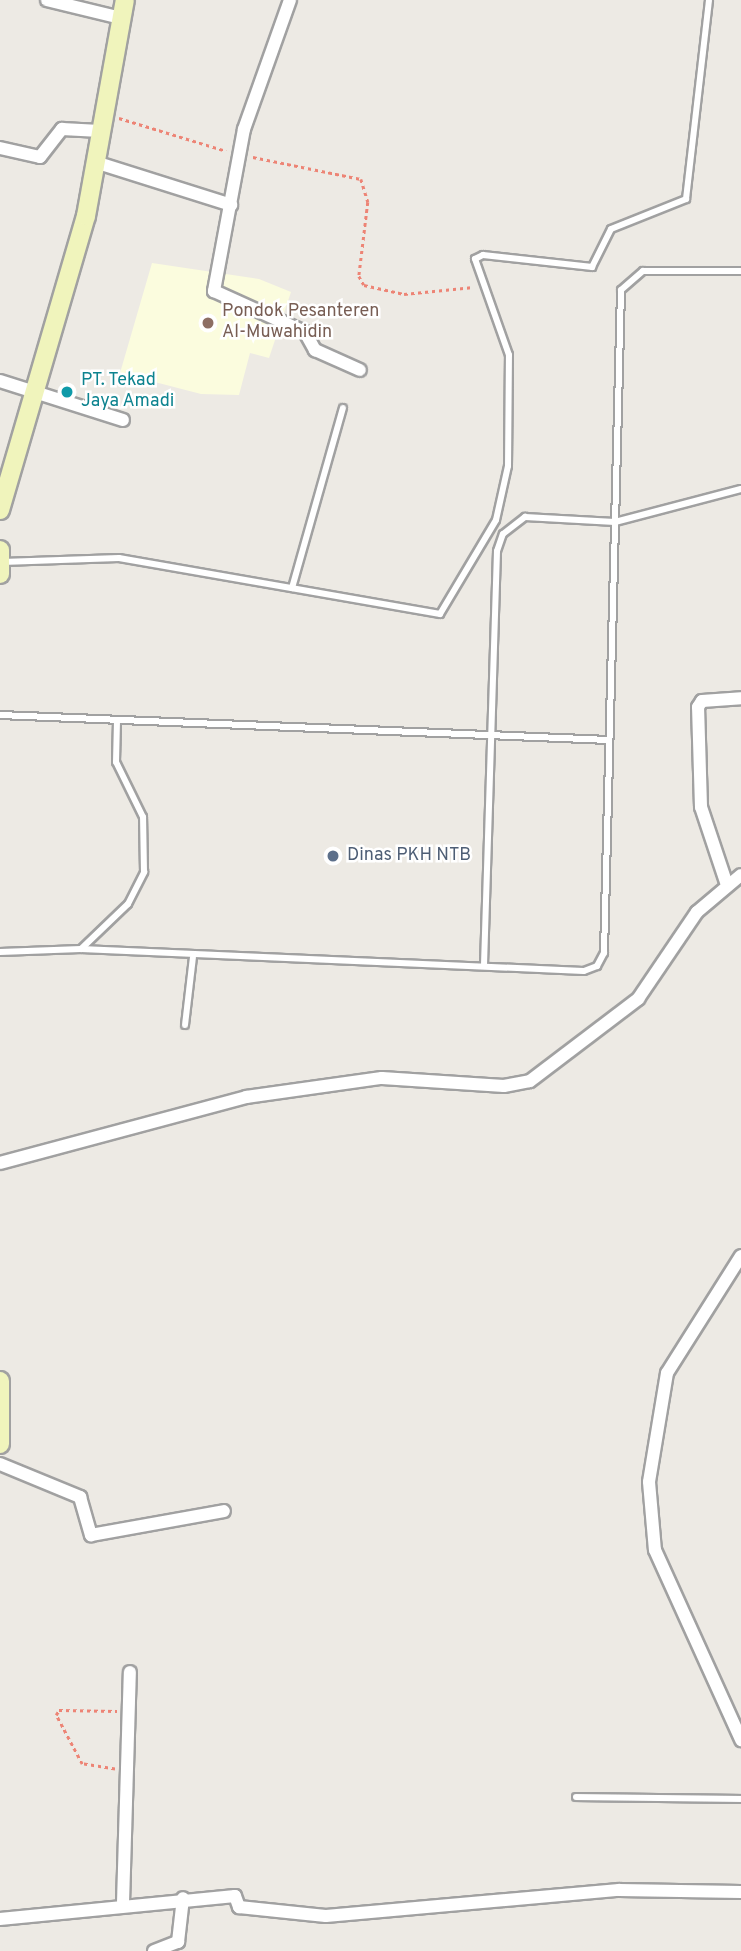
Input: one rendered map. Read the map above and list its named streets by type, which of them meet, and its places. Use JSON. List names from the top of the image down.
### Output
{
  "places": ["Pondok Pesanteren Al-Muwahidin", "PT. Tekad Jaya Amadi", "Dinas PKH NTB"]
}
